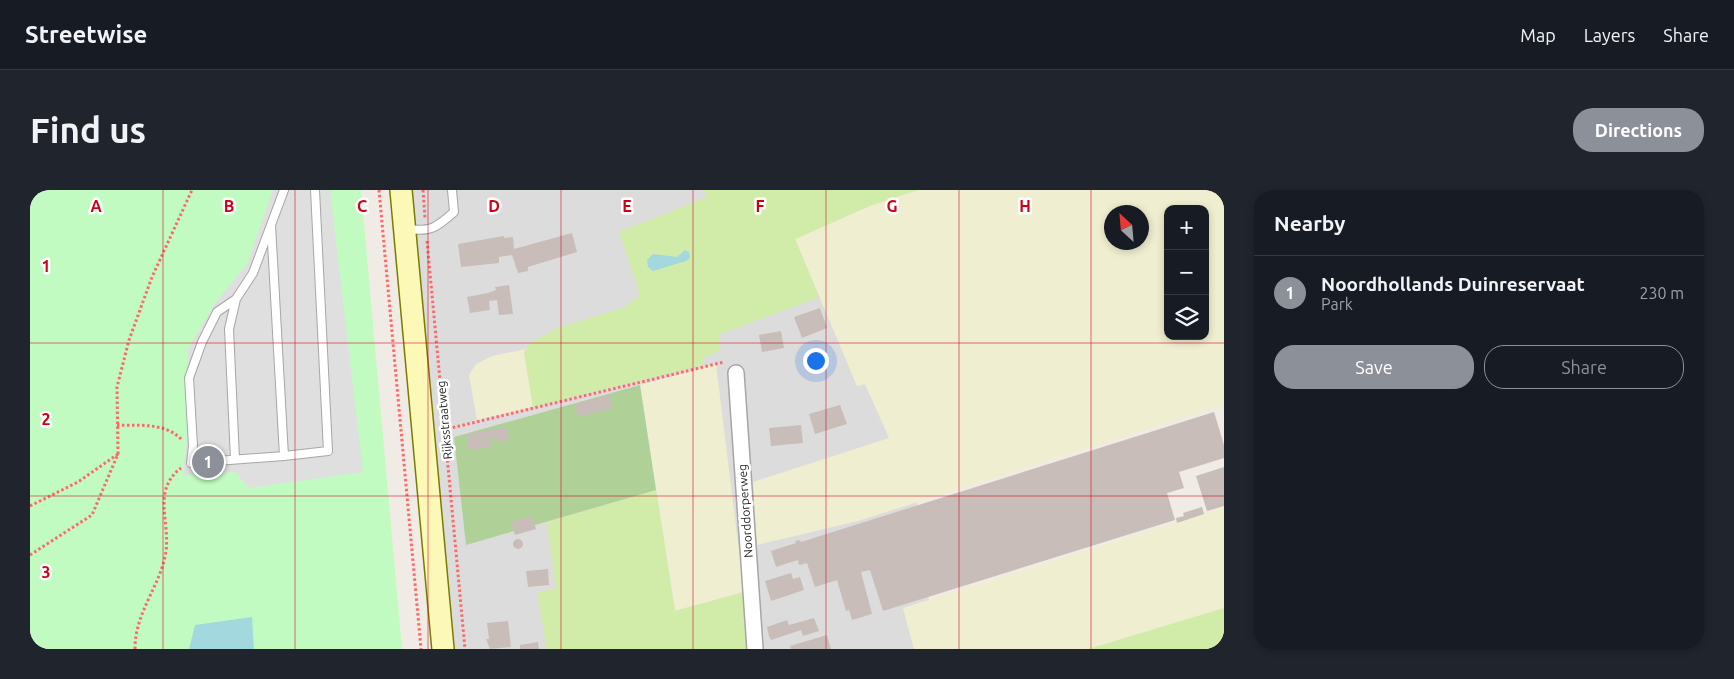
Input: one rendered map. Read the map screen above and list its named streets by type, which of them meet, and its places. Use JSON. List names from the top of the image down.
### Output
{
  "streets": {
    "main road": ["Rijksstraatweg"],
    "street": ["Noorddorperweg"]
  },
  "north": "top left",
  "page": {
    "header": "Streetwise",
    "nav": ["Map", "Layers", "Share"],
    "buttons": [
      "Directions",
      ["Save", "Share"]
    ],
    "title": "Find us",
    "heading": "Nearby",
    "map_buttons": ["+", "−"],
    "list": [
      {
        "mark": "1",
        "name": "Noordhollands Duinreservaat",
        "note": "Park",
        "value": "230 m"
      }
    ],
    "pins": "1"
  },
  "grid": {
    "columns": [
      "A",
      "B",
      "C",
      "D",
      "E",
      "F",
      "G",
      "H"
    ],
    "rows": ["1", "2", "3"]
  }
}
